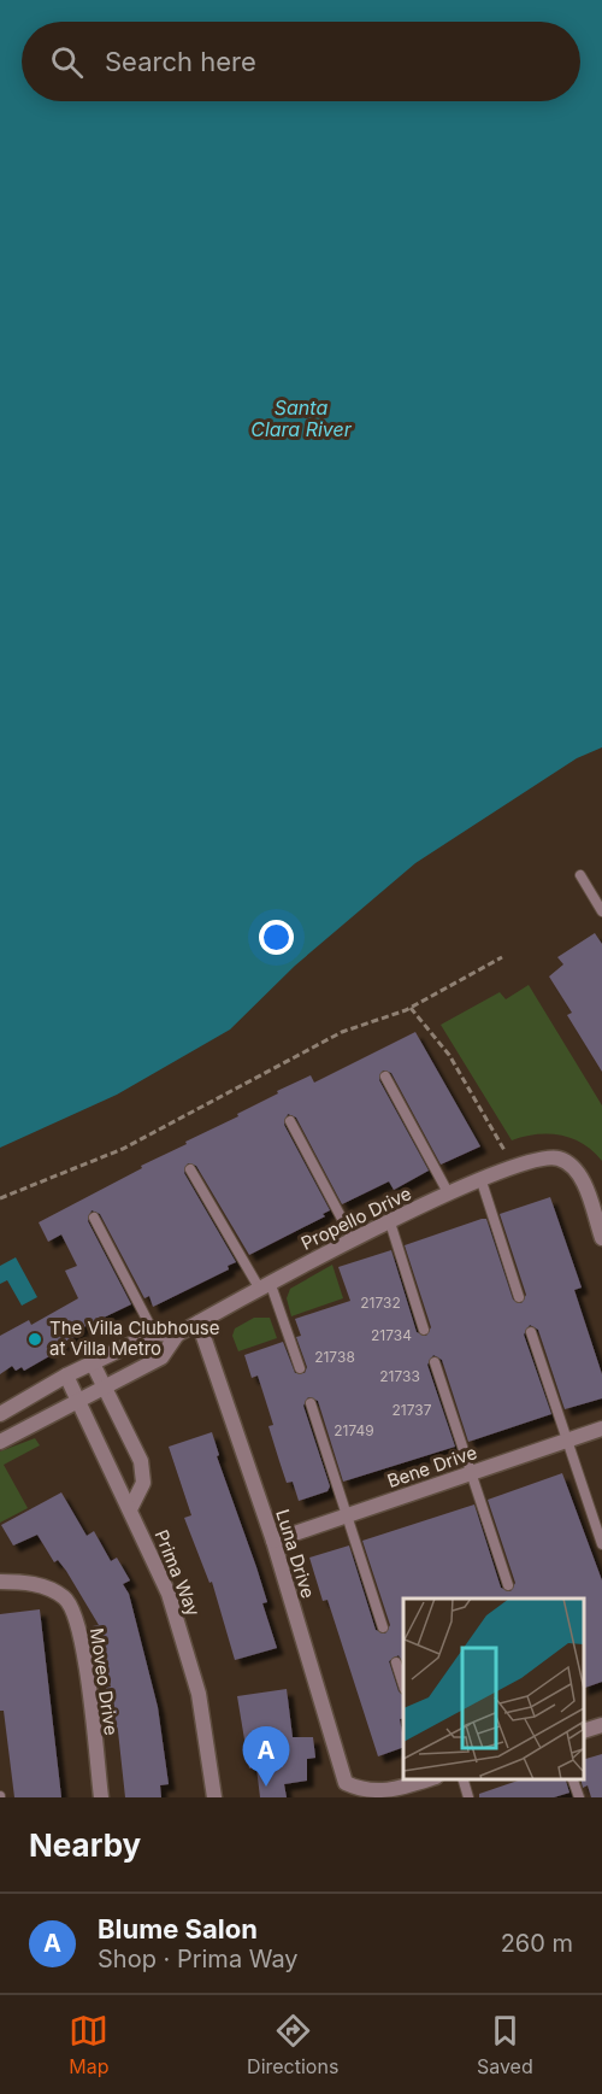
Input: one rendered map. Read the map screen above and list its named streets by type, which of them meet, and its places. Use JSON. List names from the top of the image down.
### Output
{
  "streets": {
    "street": [
      "Propello Drive",
      "Bene Drive",
      "Luna Drive",
      "Prima Way",
      "Moveo Drive"
    ]
  },
  "crossings": [
    ["Propello Drive", "Luna Drive"],
    ["Propello Drive", "Prima Way"],
    ["Bene Drive", "Luna Drive"]
  ],
  "water": ["Santa Clara River"],
  "places": ["The Villa Clubhouse at Villa Metro"],
  "house_numbers": [
    "21732",
    "21734",
    "21738",
    "21733",
    "21737",
    "21749"
  ],
  "page": {
    "search": "Search here",
    "pins": "A",
    "heading": "Nearby",
    "list": [
      {
        "mark": "A",
        "name": "Blume Salon",
        "note": "Shop · Prima Way",
        "value": "260 m"
      }
    ],
    "nav": ["Map", "Directions", "Saved"]
  }
}
